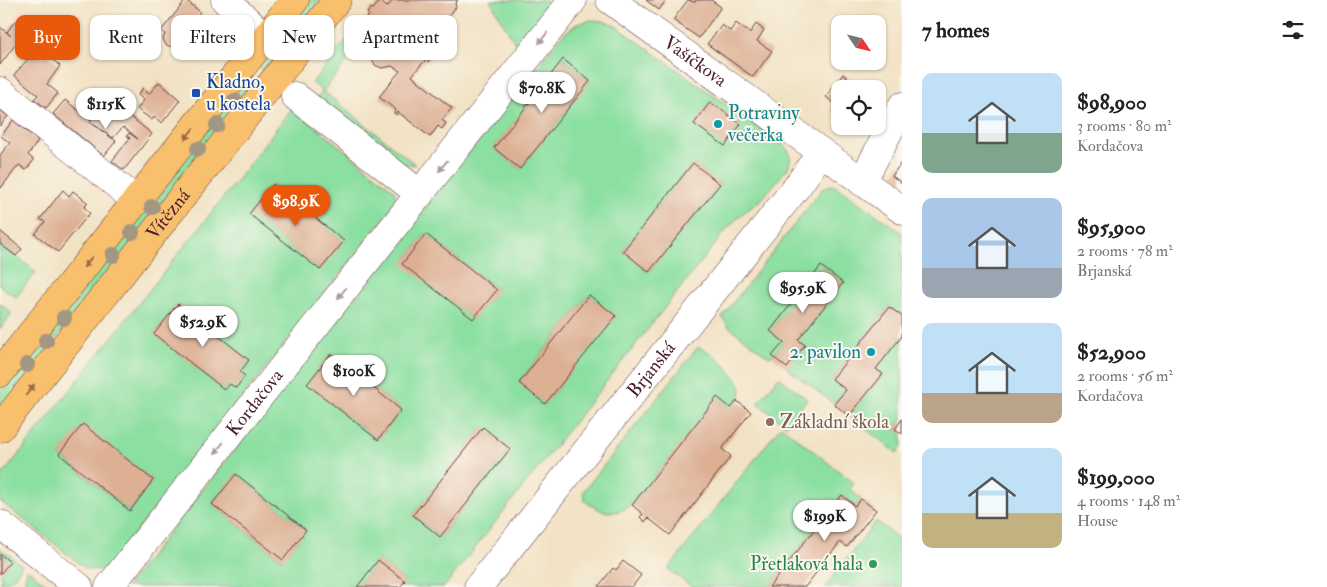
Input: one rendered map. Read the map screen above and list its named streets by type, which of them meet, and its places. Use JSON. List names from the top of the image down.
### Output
{
  "streets": {
    "main road": ["Vítězná"],
    "street": ["Vašíčkova", "Brjanská", "Kordačova"]
  },
  "crossings": [
    ["Vašíčkova", "Brjanská"]
  ],
  "one_way": ["Kordačova"],
  "places": {
    "transit": ["Kladno, u kostela"],
    "other": [
      "Potraviny večerka",
      "2. pavilon",
      "Základní škola",
      "Přetlaková hala"
    ]
  },
  "north": "bottom right",
  "page": {
    "heading": "7 homes",
    "chip": [
      "Buy",
      "Rent",
      "Filters",
      "New",
      "Apartment"
    ],
    "list": [
      {
        "name": "$98,900",
        "note": "3 rooms · 80 m² · Kordačova"
      },
      {
        "name": "$95,900",
        "note": "2 rooms · 78 m² · Brjanská"
      },
      {
        "name": "$52,900",
        "note": "2 rooms · 56 m² · Kordačova"
      },
      {
        "name": "$199,000",
        "note": "4 rooms · 148 m² · House"
      }
    ],
    "price": [
      "$70.8K",
      "$115K",
      "$98.9K",
      "$95.9K",
      "$52.9K",
      "$100K",
      "$199K"
    ]
  }
}
